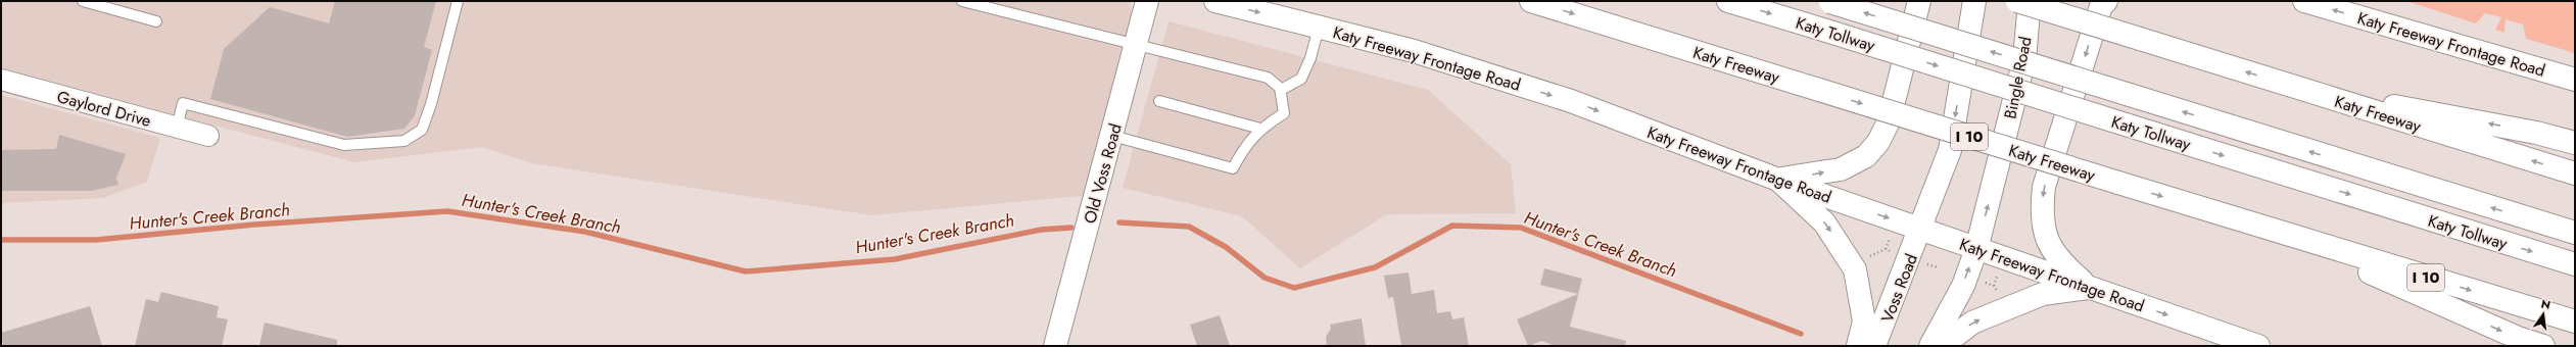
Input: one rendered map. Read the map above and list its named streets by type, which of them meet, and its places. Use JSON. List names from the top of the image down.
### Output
{
  "streets": {
    "main road": [
      "Katy Tollway",
      "Katy Freeway Frontage Road",
      "Katy Freeway",
      "Bingle Road",
      "I 10",
      "Old Voss Road",
      "Voss Road"
    ],
    "street": ["Gaylord Drive"]
  },
  "crossings": [
    ["Katy Freeway Frontage Road", "Bingle Road"],
    ["Katy Freeway Frontage Road", "Voss Road"]
  ],
  "water": ["Hunter's Creek Branch"],
  "north": "top"
}
